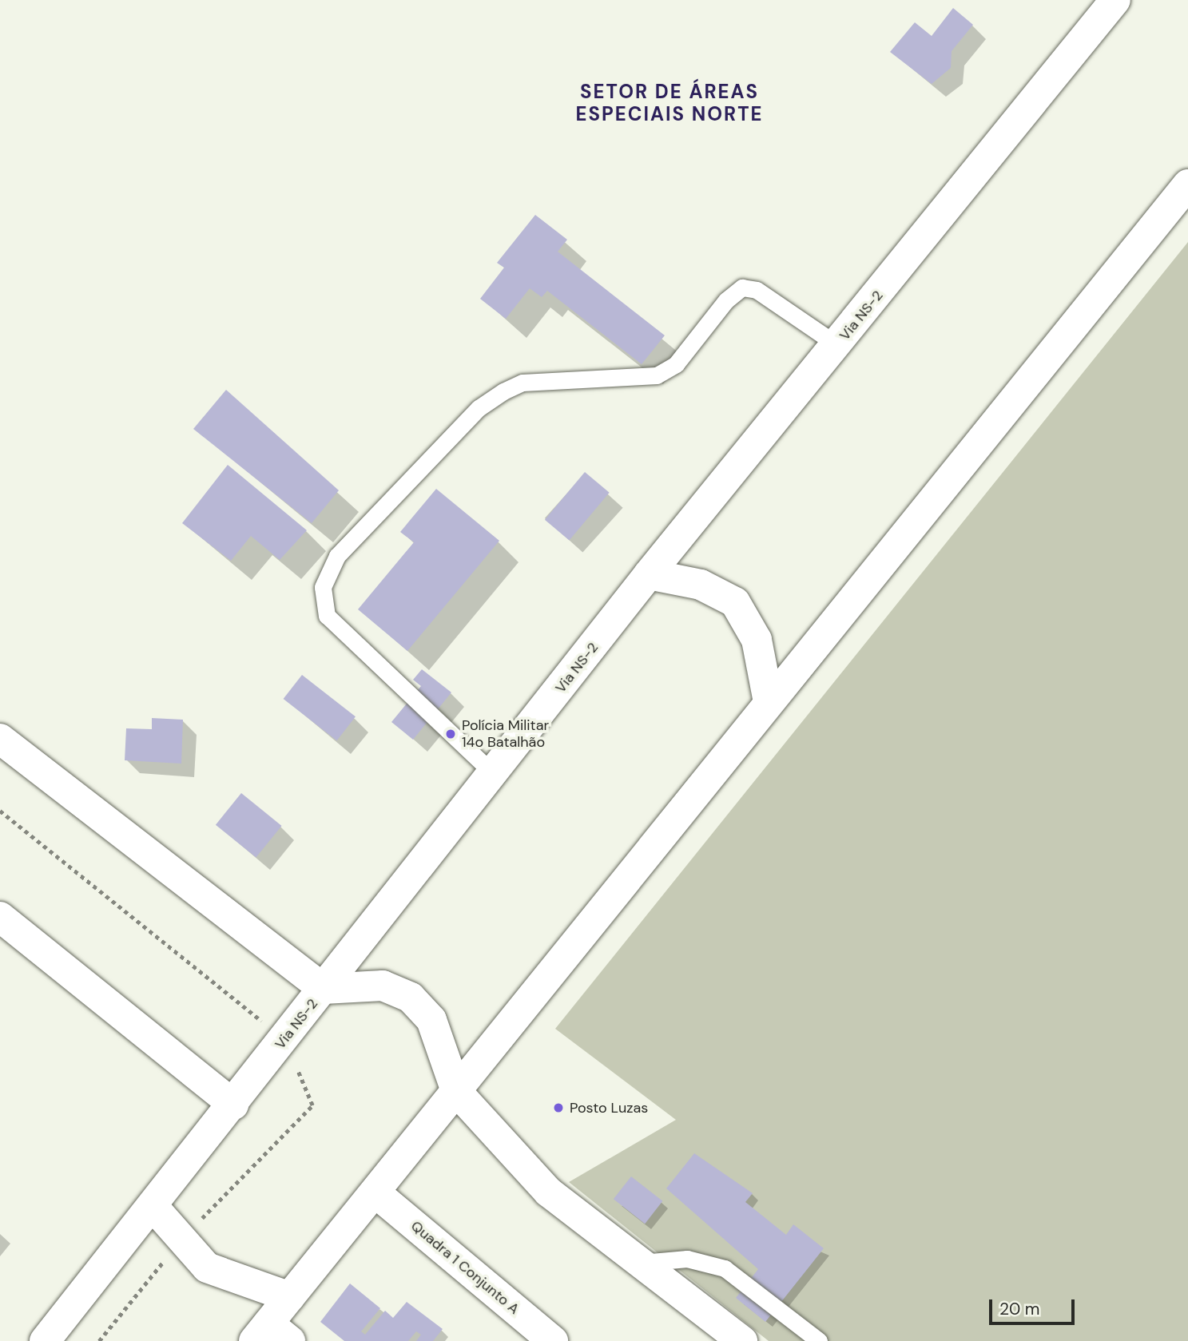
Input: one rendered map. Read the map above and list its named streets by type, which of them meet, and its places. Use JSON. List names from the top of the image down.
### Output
{
  "streets": {
    "street": ["Via NS-2", "Quadra 1 Conjunto A"]
  },
  "districts": ["SETOR DE ÁREAS ESPECIAIS NORTE"],
  "places": ["Polícia Militar 14o Batalhão", "Posto Luzas"],
  "scale_bar": "20 m"
}
